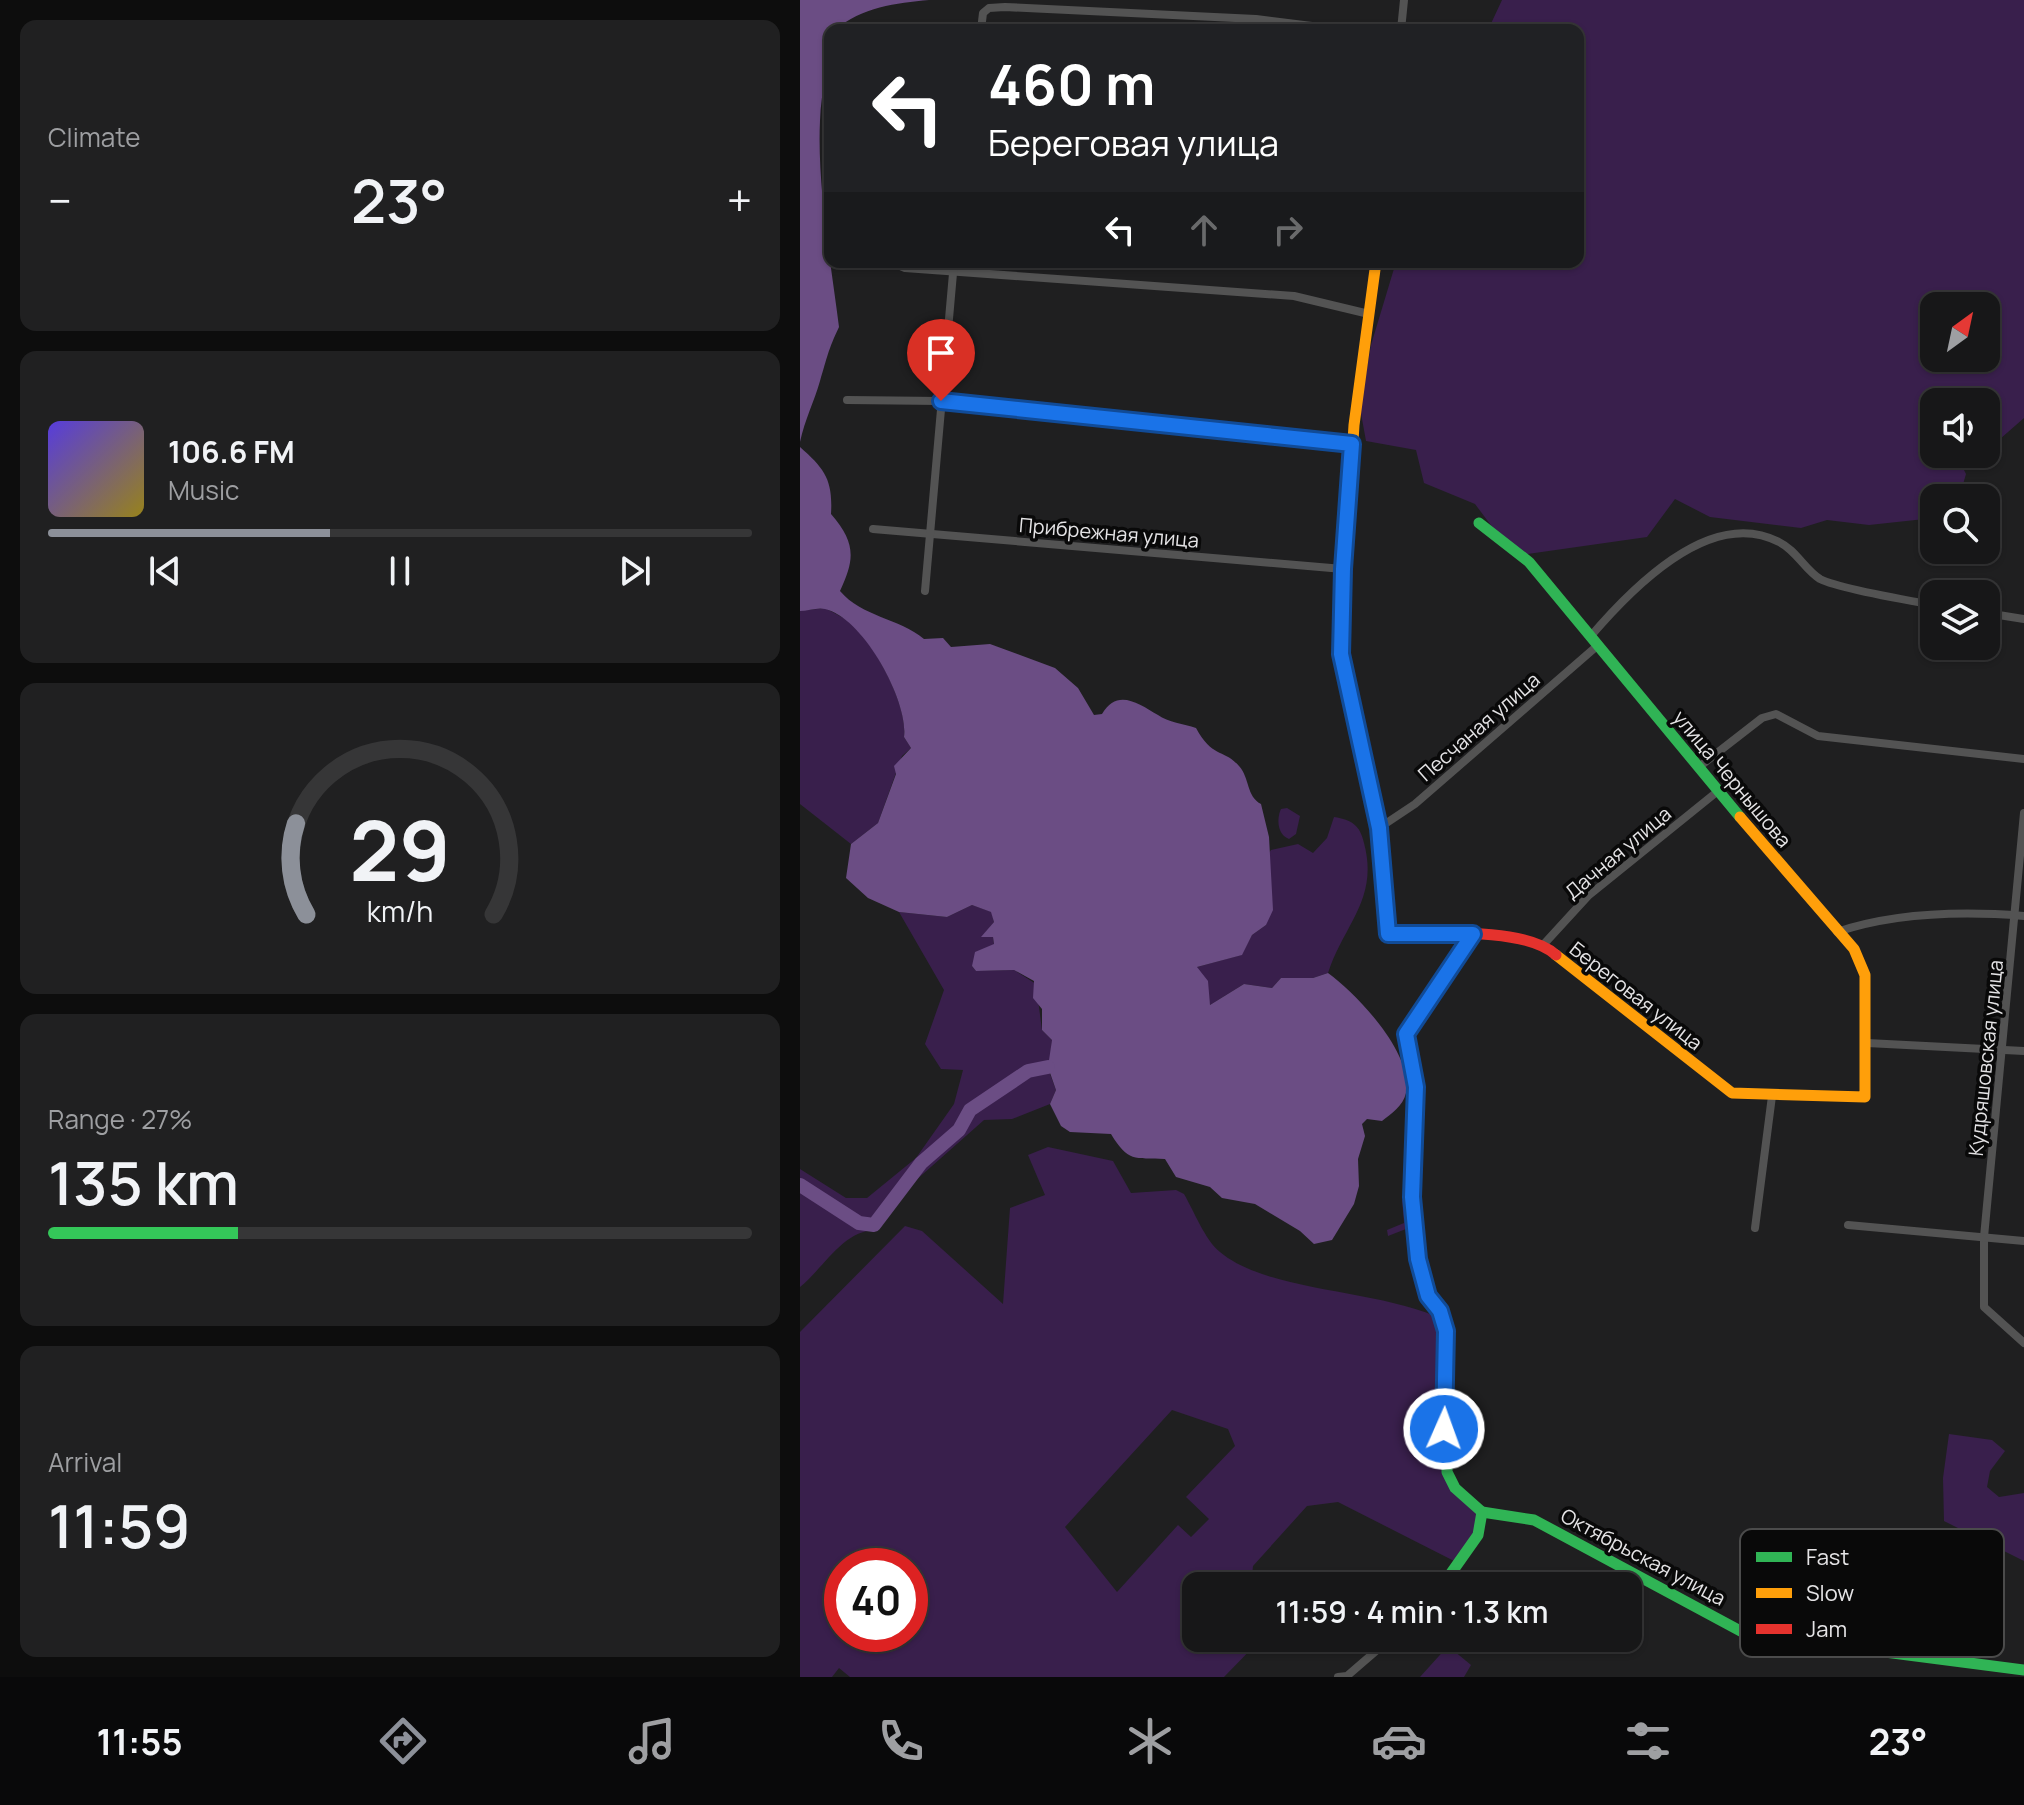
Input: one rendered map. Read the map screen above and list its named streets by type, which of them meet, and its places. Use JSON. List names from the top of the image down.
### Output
{
  "streets": {
    "street": [
      "Прибрежная улица",
      "Песчаная улица",
      "улица Чернышова",
      "Дачная улица",
      "Береговая улица",
      "Кудряшовская улица",
      "Октябрьская улица"
    ]
  },
  "crossings": [
    ["Прибрежная улица", "Береговая улица"],
    ["Песчаная улица", "улица Чернышова"],
    ["Песчаная улица", "Береговая улица"],
    ["улица Чернышова", "Дачная улица"],
    ["улица Чернышова", "Береговая улица"],
    ["Дачная улица", "Береговая улица"]
  ],
  "legend": ["Fast", "Slow", "Jam"],
  "north": "top right",
  "page": {
    "tile": [
      "Climate",
      ["Range · 27%", "135 km"],
      ["Arrival", "11:59"]
    ],
    "turn": ["460 m", "Береговая улица"],
    "heat": ["−", "23°", "+"],
    "song": ["106.6 FM", "Music"],
    "limit": "40",
    "trip": "11:59 · 4 min · 1.3 km",
    "tabs": ["11:55", "23°"],
    "gauge": ["29", "km/h"]
  }
}
